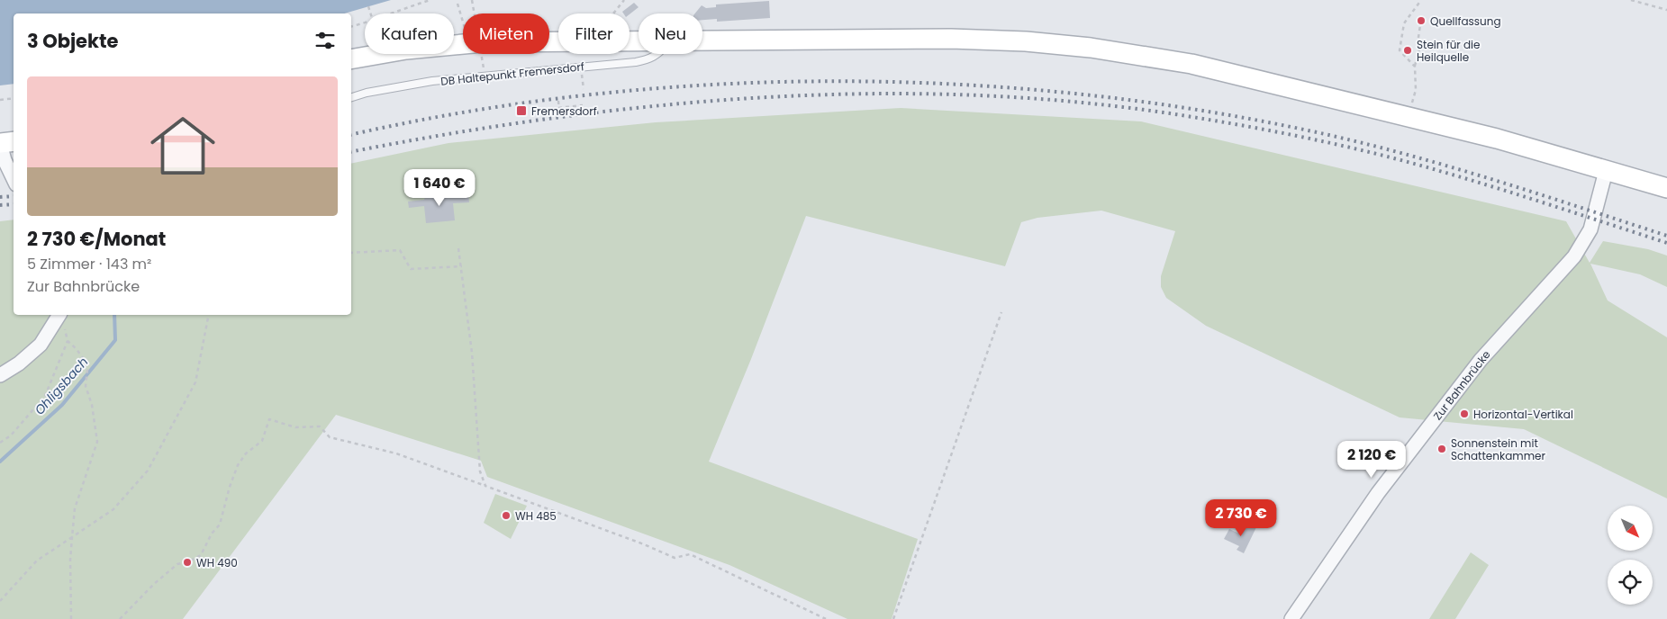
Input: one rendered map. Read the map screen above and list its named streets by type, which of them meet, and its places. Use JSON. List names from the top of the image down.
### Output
{
  "streets": {
    "street": ["Zur Bahnbrücke"],
    "lane": ["DB Haltepunkt Fremersdorf"]
  },
  "water": ["Ohligsbach"],
  "places": {
    "other": [
      "Quellfassung",
      "Stein für die Heilquelle",
      "Horizontal-Vertikal",
      "Sonnenstein mit Schattenkammer",
      "WH 485",
      "WH 490"
    ],
    "transit": ["Fremersdorf"]
  },
  "north": "bottom right",
  "page": {
    "chip": [
      "Kaufen",
      "Mieten",
      "Filter",
      "Neu"
    ],
    "heading": "3 Objekte",
    "list": [
      {
        "name": "2 730 €/Monat",
        "note": "5 Zimmer · 143 m² · Zur Bahnbrücke"
      }
    ],
    "price": ["1 640 €", "2 120 €", "2 730 €"]
  }
}
